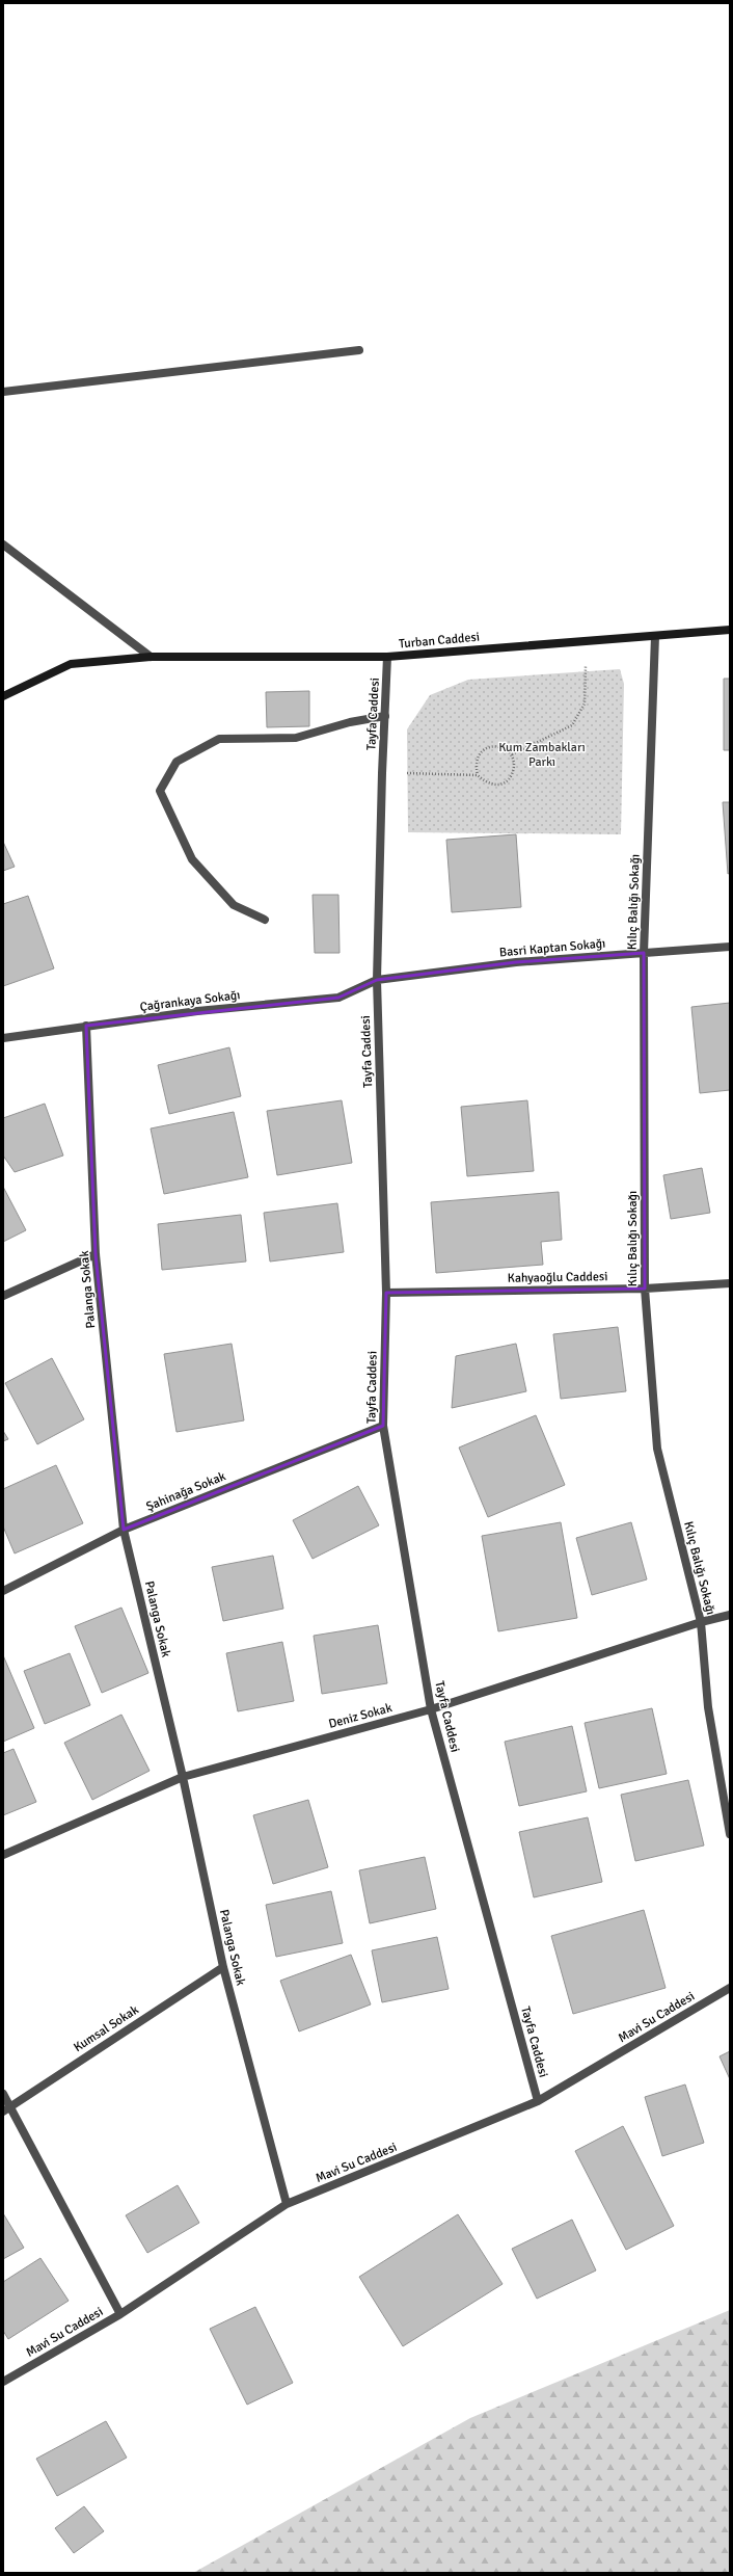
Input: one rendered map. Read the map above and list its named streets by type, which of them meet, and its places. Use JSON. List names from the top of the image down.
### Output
{
  "streets": {
    "main road": ["Turban Caddesi"],
    "street": [
      "Tayfa Caddesi",
      "Kılıç Balığı Sokağı",
      "Basri Kaptan Sokağı",
      "Çağrankaya Sokağı",
      "Kahyaoğlu Caddesi",
      "Palanga Sokak",
      "Şahinağa Sokak",
      "Deniz Sokak",
      "Mavi Su Caddesi",
      "Kumsal Sokak"
    ]
  },
  "crossings": [
    ["Turban Caddesi", "Tayfa Caddesi"],
    ["Turban Caddesi", "Kılıç Balığı Sokağı"],
    ["Tayfa Caddesi", "Basri Kaptan Sokağı"],
    ["Tayfa Caddesi", "Çağrankaya Sokağı"],
    ["Tayfa Caddesi", "Kahyaoğlu Caddesi"],
    ["Tayfa Caddesi", "Şahinağa Sokak"],
    ["Tayfa Caddesi", "Deniz Sokak"],
    ["Tayfa Caddesi", "Mavi Su Caddesi"],
    ["Kılıç Balığı Sokağı", "Basri Kaptan Sokağı"],
    ["Kılıç Balığı Sokağı", "Kahyaoğlu Caddesi"],
    ["Kılıç Balığı Sokağı", "Deniz Sokak"],
    ["Basri Kaptan Sokağı", "Çağrankaya Sokağı"],
    ["Çağrankaya Sokağı", "Palanga Sokak"],
    ["Palanga Sokak", "Şahinağa Sokak"],
    ["Palanga Sokak", "Deniz Sokak"],
    ["Palanga Sokak", "Mavi Su Caddesi"],
    ["Palanga Sokak", "Kumsal Sokak"]
  ],
  "parks": ["Kum Zambakları Parkı"]
}
